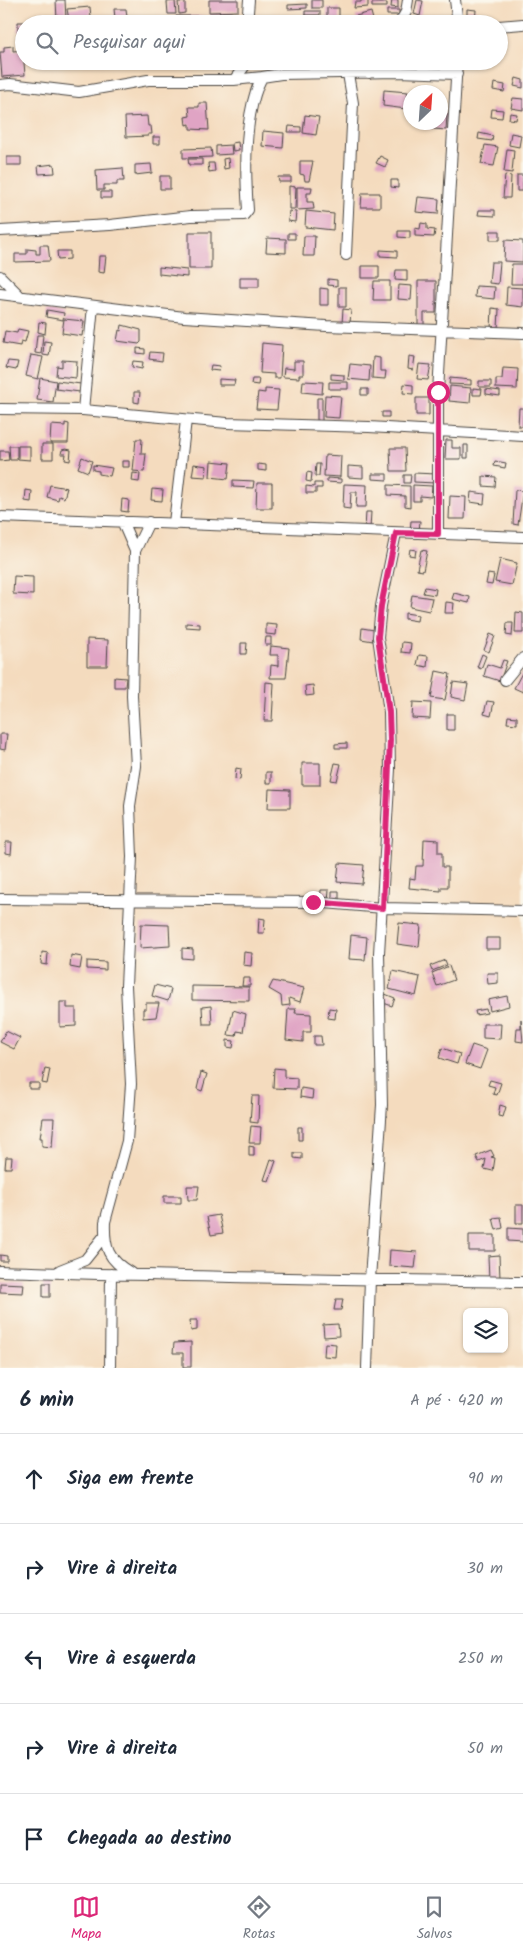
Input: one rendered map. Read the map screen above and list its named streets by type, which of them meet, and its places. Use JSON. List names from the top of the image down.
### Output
{
  "north": "top right",
  "page": {
    "search": "Pesquisar aqui",
    "heading": ["6 min", "A pé · 420 m"],
    "list": [
      ["Siga em frente", "90 m"],
      ["Vire à direita", "30 m"],
      ["Vire à esquerda", "250 m"],
      ["Vire à direita", "50 m"],
      "Chegada ao destino"
    ],
    "nav": ["Mapa", "Rotas", "Salvos"]
  }
}
